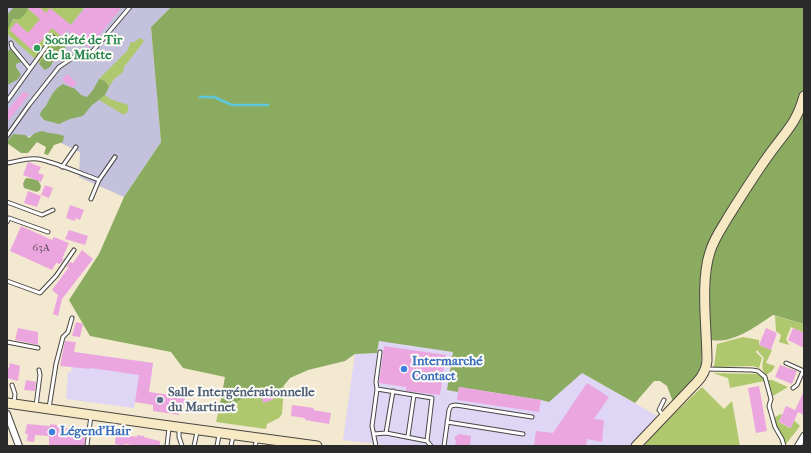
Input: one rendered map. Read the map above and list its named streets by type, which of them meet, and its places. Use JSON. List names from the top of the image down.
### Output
{
  "places": [
    "Société de Tir de la Miotte",
    "Intermarché Contact",
    "Salle Intergénérationnelle du Martinet",
    "Légend'Hair"
  ],
  "house_numbers": ["63A"]
}
